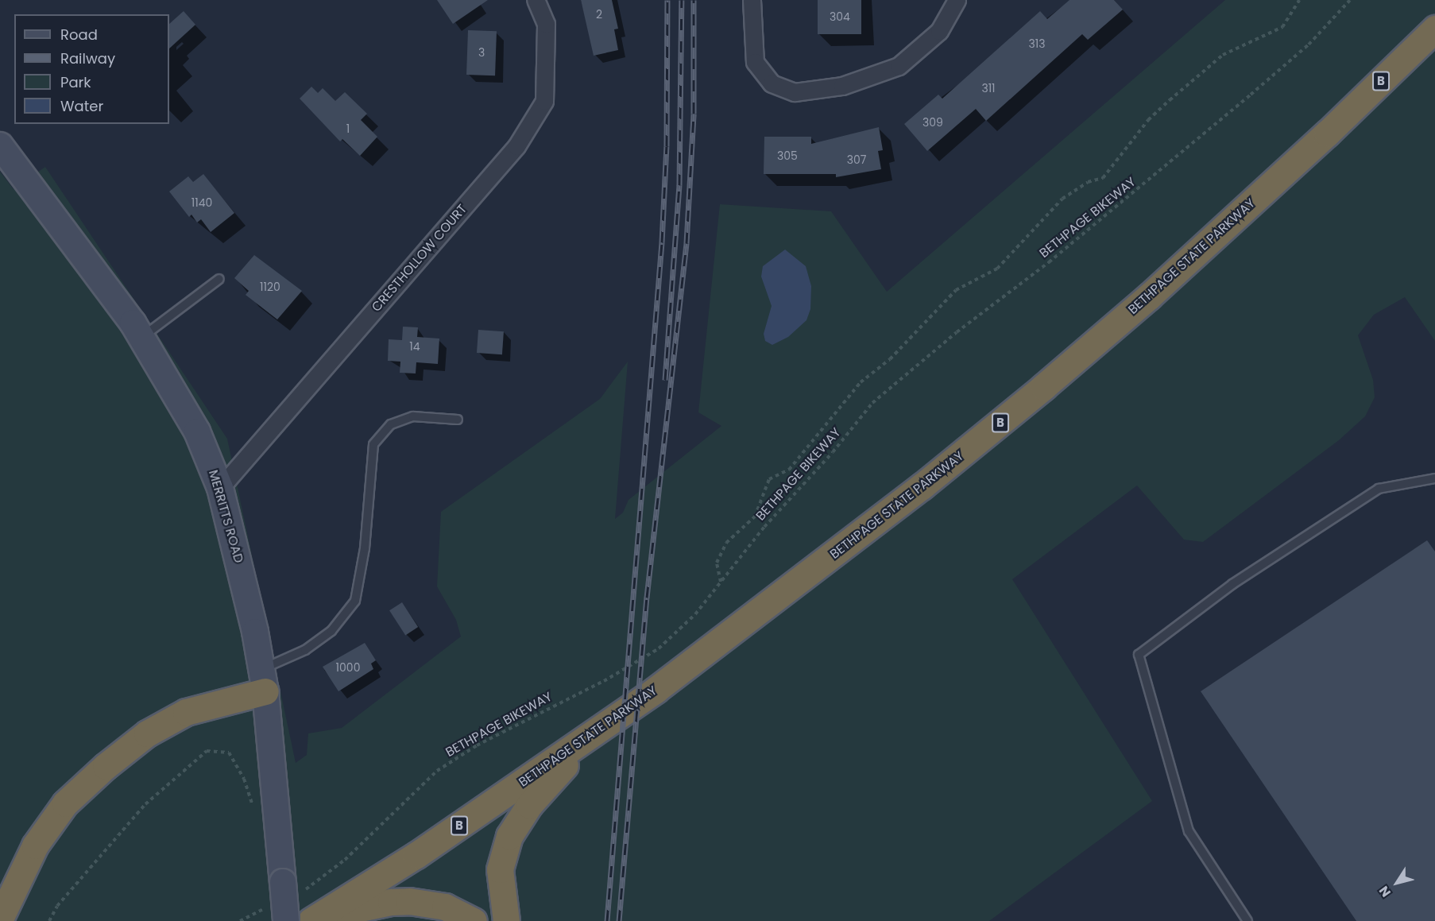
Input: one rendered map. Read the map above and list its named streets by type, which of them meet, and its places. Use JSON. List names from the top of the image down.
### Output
{
  "streets": {
    "highway": ["B", "BETHPAGE STATE PARKWAY"],
    "main road": ["MERRITTS ROAD"],
    "street": ["CRESTHOLLOW COURT"],
    "path": ["BETHPAGE BIKEWAY"]
  },
  "crossings": [
    ["BETHPAGE BIKEWAY", "MERRITTS ROAD"],
    ["CRESTHOLLOW COURT", "MERRITTS ROAD"]
  ],
  "house_numbers": [
    "2",
    "304",
    "313",
    "3",
    "311",
    "309",
    "1",
    "305",
    "307",
    "1140",
    "1120",
    "14",
    "1000"
  ],
  "legend": [
    "Road",
    "Railway",
    "Park",
    "Water"
  ],
  "north": "bottom left"
}
